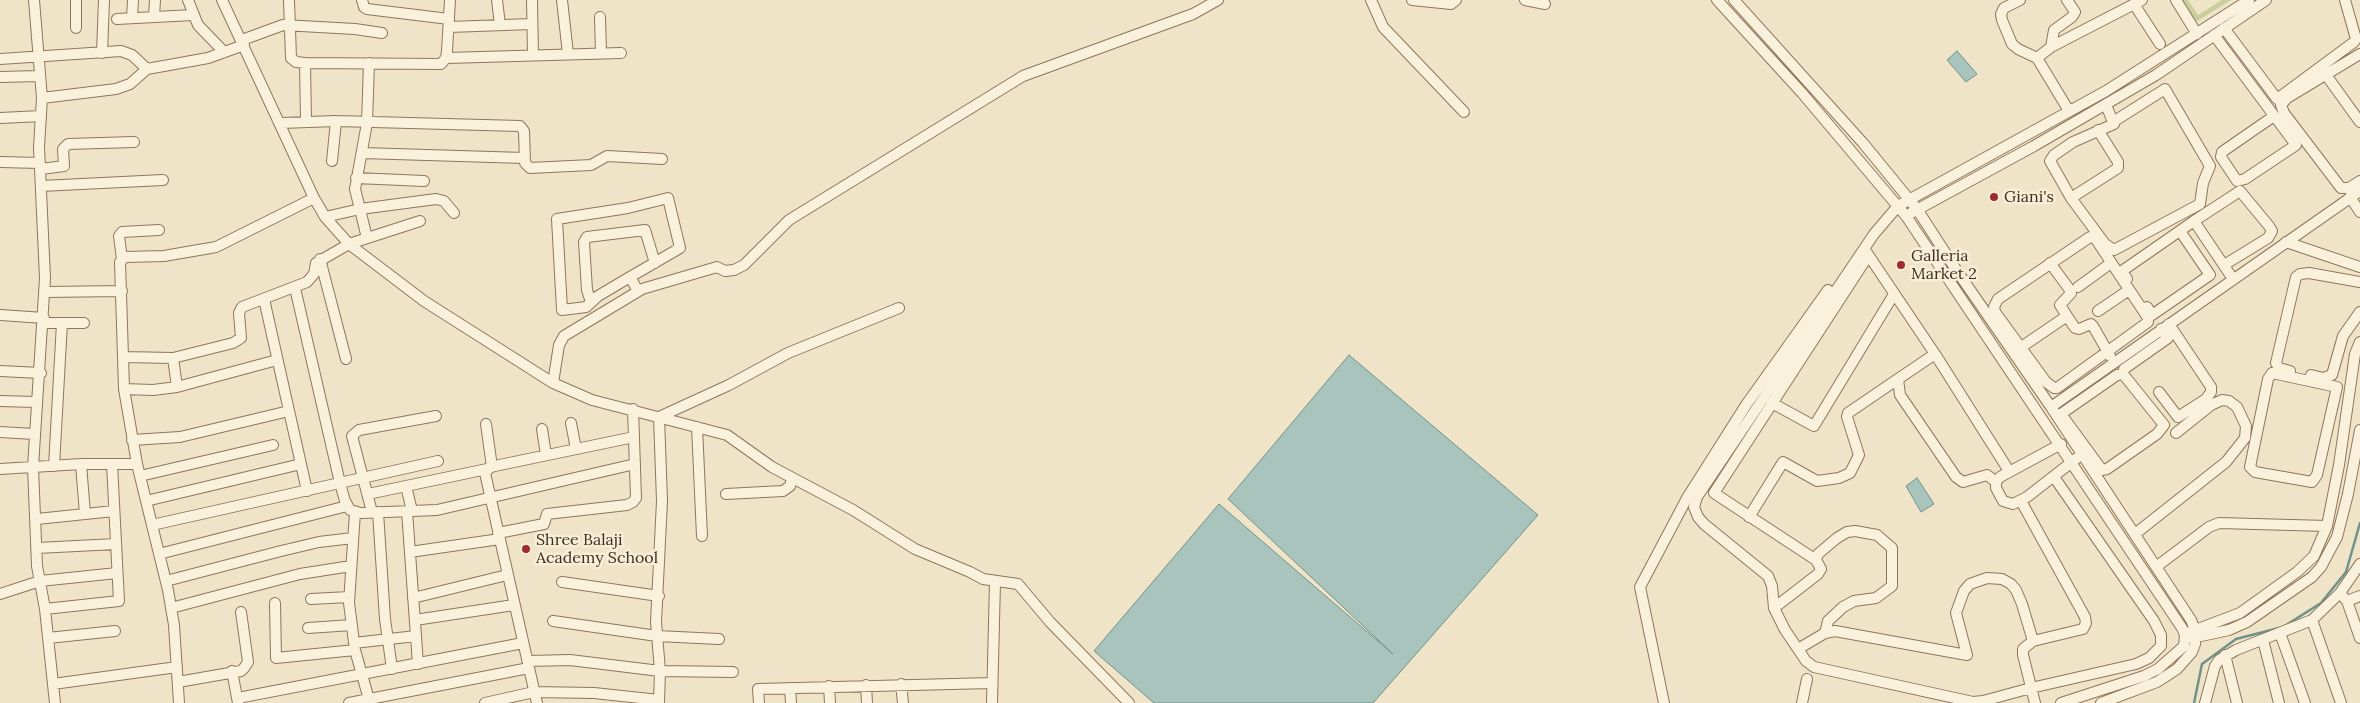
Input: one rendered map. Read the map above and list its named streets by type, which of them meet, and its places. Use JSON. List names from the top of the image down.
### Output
{
  "places": ["Giani's", "Galleria Market 2", "Shree Balaji Academy School"]
}
